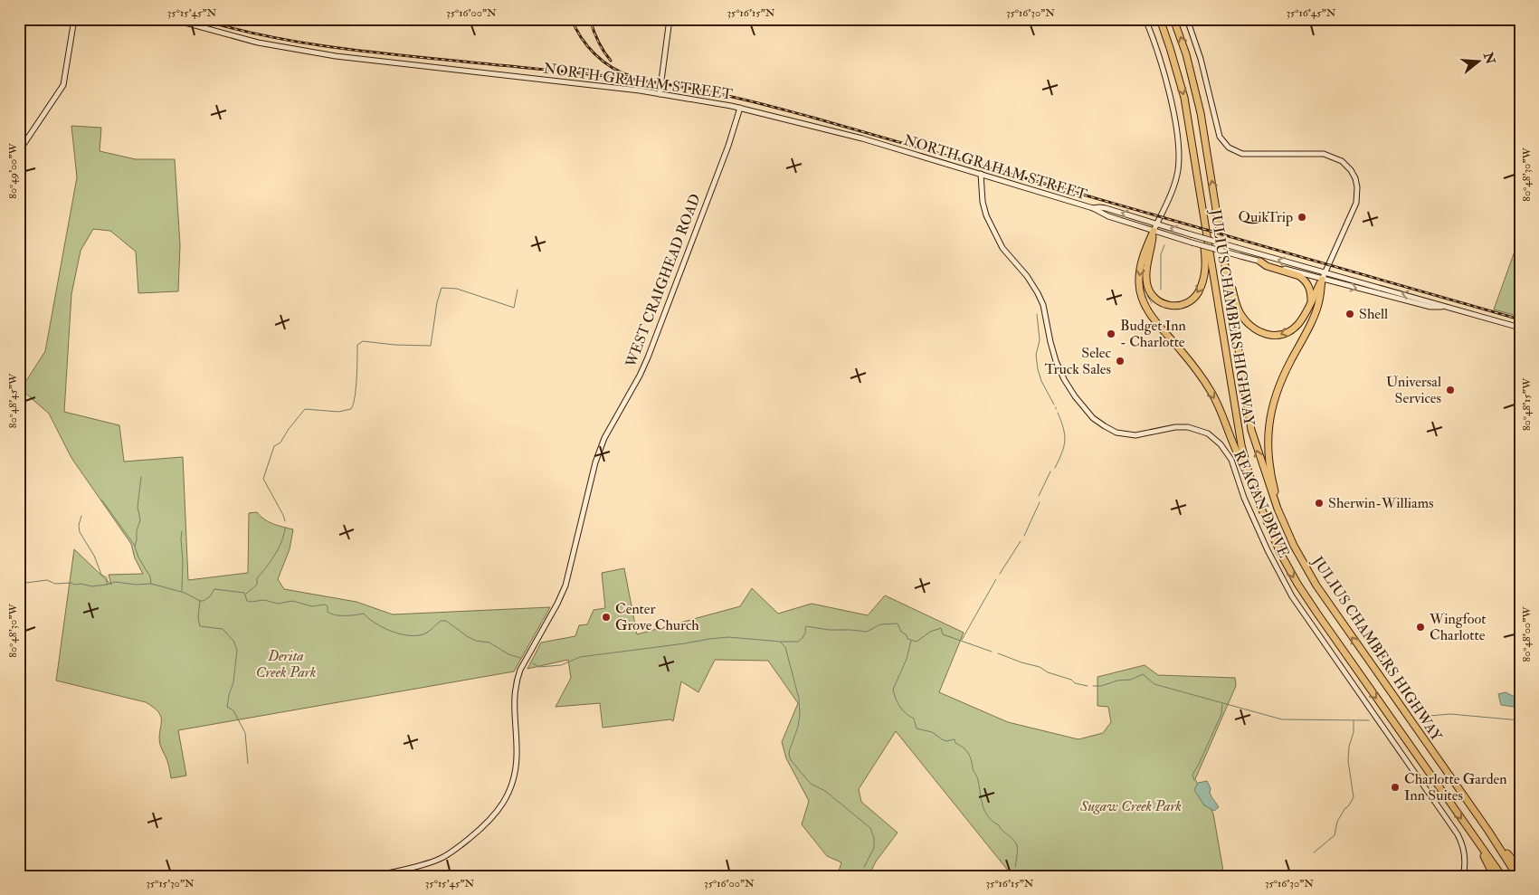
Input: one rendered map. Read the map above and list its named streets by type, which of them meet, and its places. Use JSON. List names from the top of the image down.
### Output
{
  "streets": {
    "highway": ["JULIUS CHAMBERS HIGHWAY"],
    "street": ["NORTH GRAHAM STREET", "WEST CRAIGHEAD ROAD", "REAGAN DRIVE"]
  },
  "crossings": [
    ["NORTH GRAHAM STREET", "WEST CRAIGHEAD ROAD"],
    ["NORTH GRAHAM STREET", "REAGAN DRIVE"]
  ],
  "parks": ["Derita Creek Park", "Sugaw Creek Park"],
  "places": [
    "QuikTrip",
    "Shell",
    "Budget Inn - Charlotte",
    "Selec Truck Sales",
    "Universal Services",
    "Sherwin-Williams",
    "Center Grove Church",
    "Wingfoot Charlotte",
    "Charlotte Garden Inn Suites"
  ],
  "north": "right",
  "coordinates": [
    "35°15'45\"N",
    "35°16'00\"N",
    "35°16'15\"N",
    "35°16'30\"N",
    "35°16'45\"N",
    "80°49'00\"W",
    "80°48'30\"W",
    "80°48'45\"W",
    "80°48'15\"W",
    "80°48'00\"W",
    "35°15'30\"N"
  ]
}
